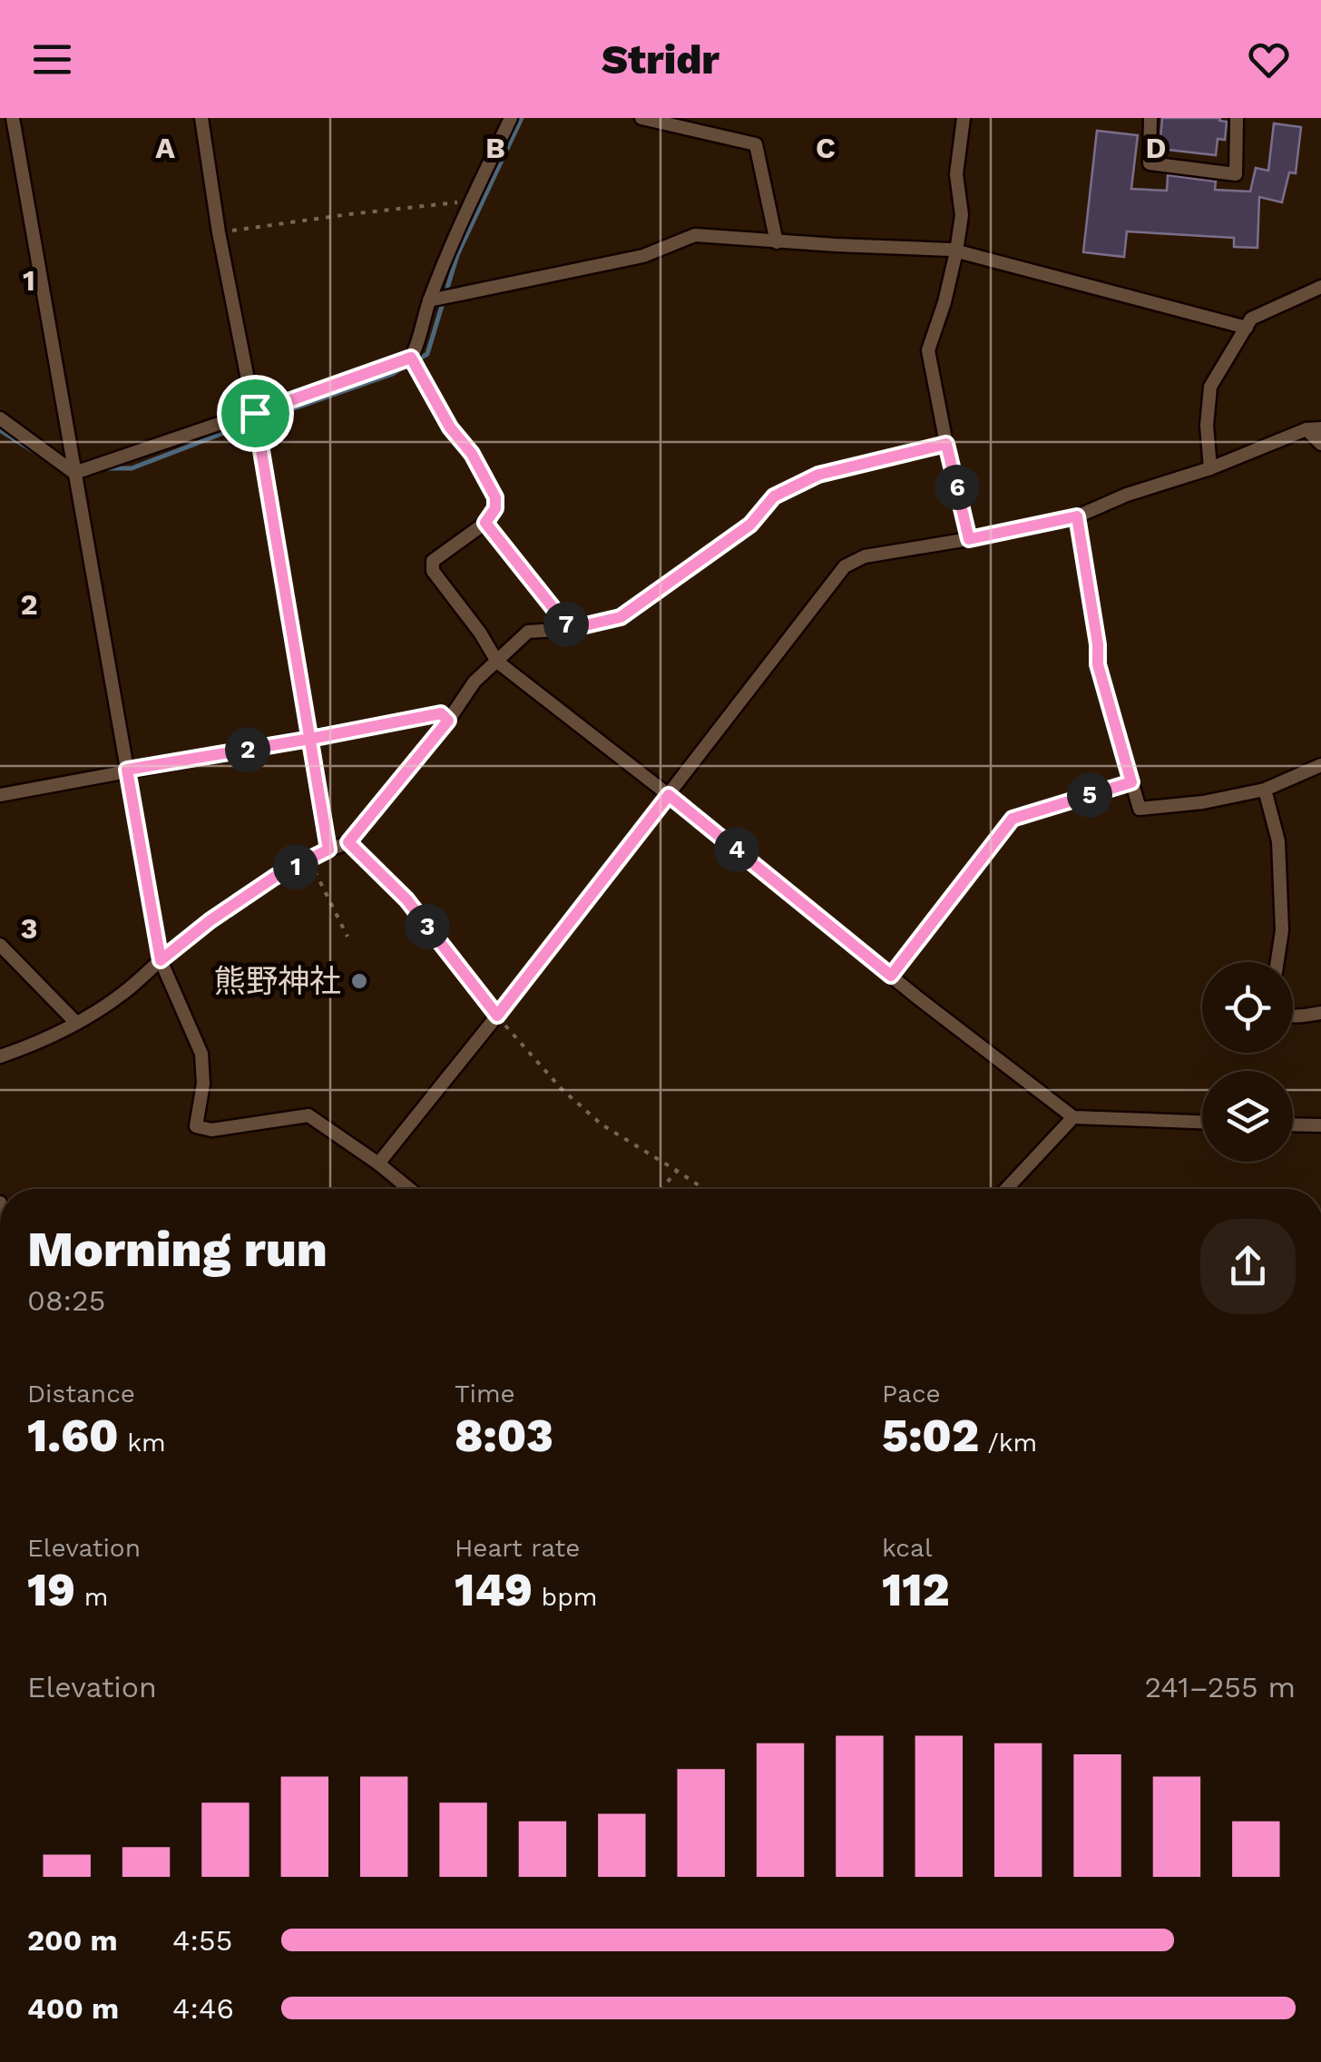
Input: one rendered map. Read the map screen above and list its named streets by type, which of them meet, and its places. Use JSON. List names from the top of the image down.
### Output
{
  "places": ["熊野神社"],
  "page": {
    "header": "Stridr",
    "pins": [
      "6",
      "7",
      "2",
      "5",
      "4",
      "1",
      "3"
    ],
    "heading": ["Morning run", "08:25"],
    "stats": [
      ["Distance", "1.60 km"],
      ["Time", "8:03"],
      ["Pace", "5:02 /km"],
      ["Elevation", "19 m"],
      ["Heart rate", "149 bpm"],
      ["kcal", "112"]
    ],
    "chart": ["Elevation", "241–255 m"],
    "list": [
      {
        "name": "200 m",
        "note": "4:55"
      },
      {
        "name": "400 m",
        "note": "4:46"
      }
    ]
  },
  "grid": {
    "columns": [
      "A",
      "B",
      "C",
      "D"
    ],
    "rows": ["1", "2", "3"]
  }
}
